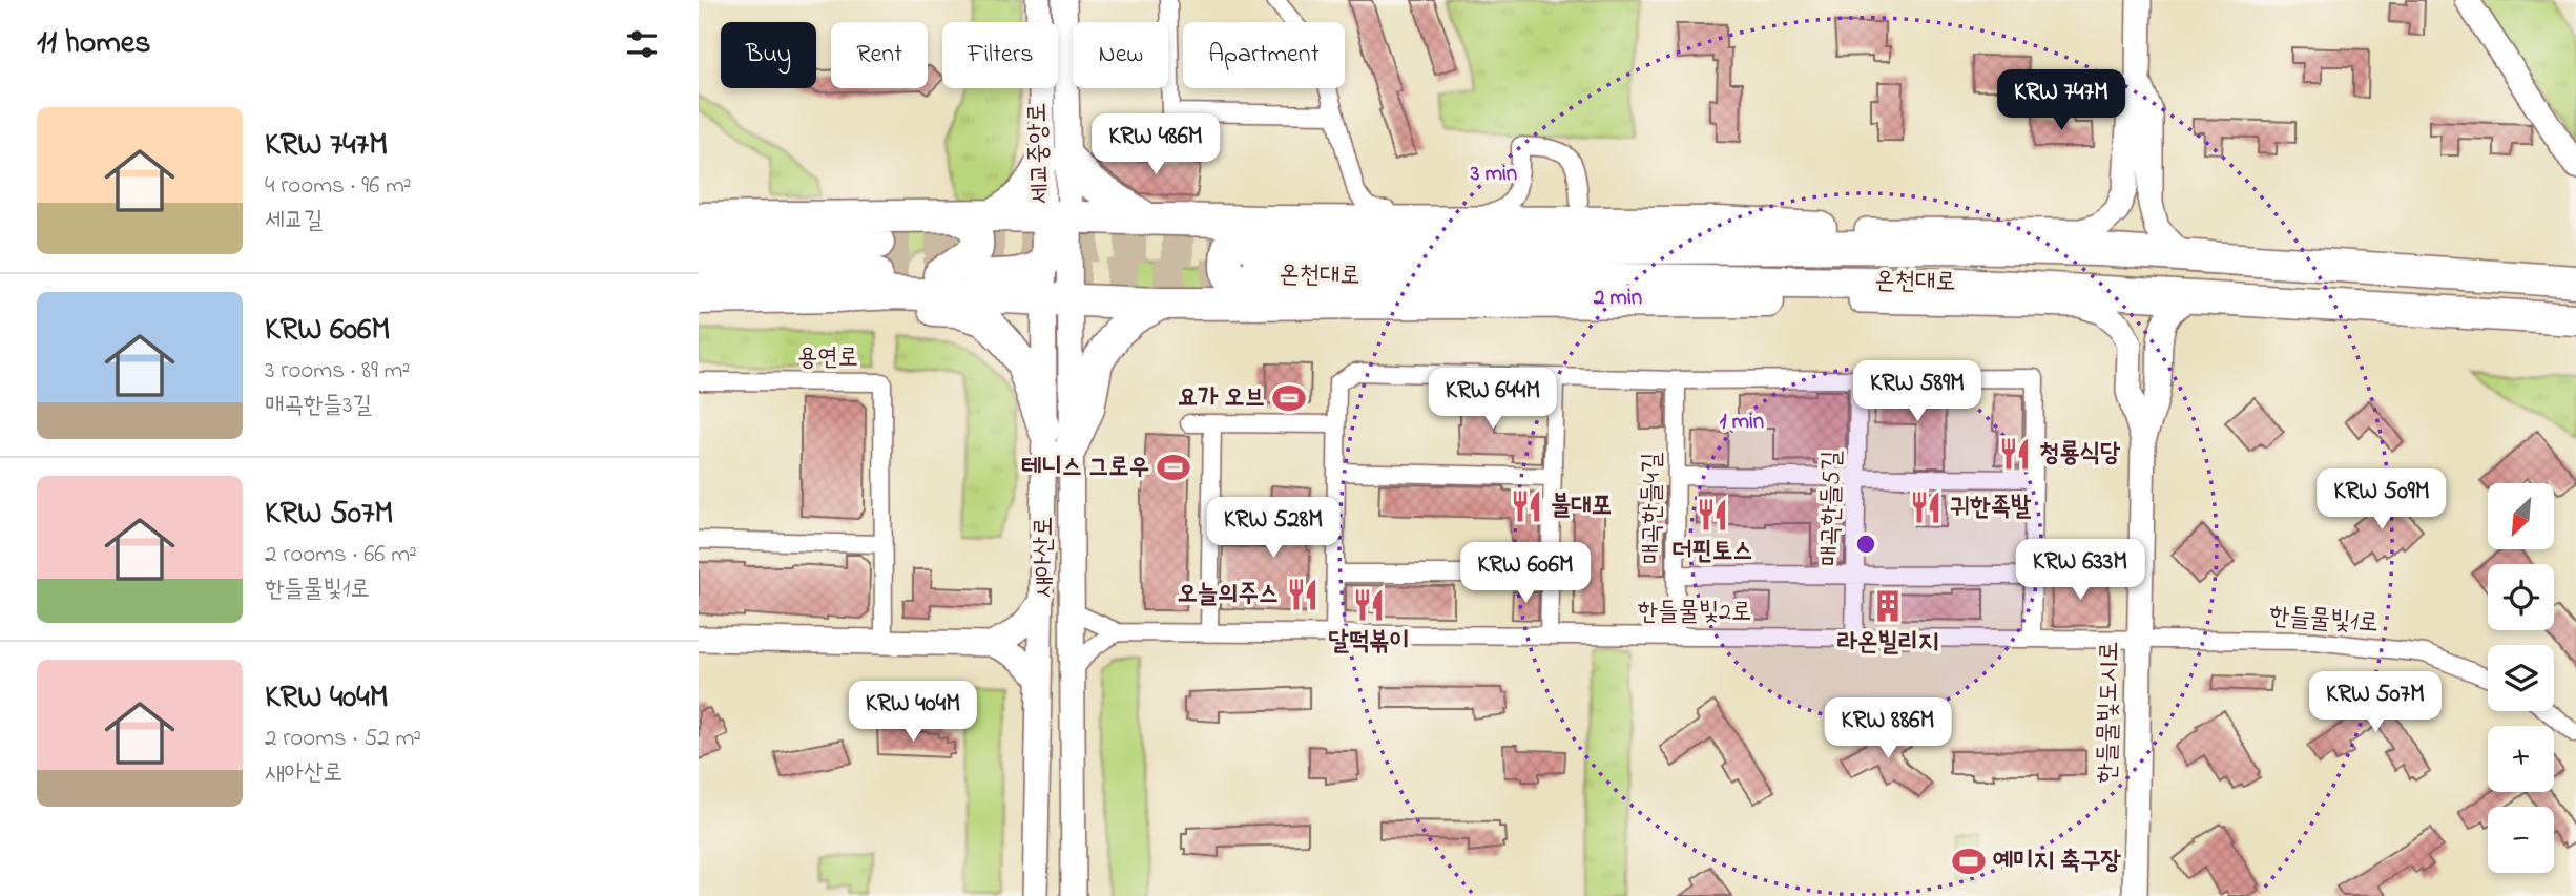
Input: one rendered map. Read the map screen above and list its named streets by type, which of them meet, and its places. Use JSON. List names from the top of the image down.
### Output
{
  "streets": {
    "highway": ["온천대로"],
    "street": [
      "세교중앙로",
      "용연로",
      "매곡한들4길",
      "매곡한들5길",
      "새아산로",
      "한들물빛2로",
      "한들물빛1로",
      "한들물빛도시로"
    ]
  },
  "crossings": [
    ["세교중앙로", "새아산로"],
    ["매곡한들4길", "한들물빛2로"],
    ["매곡한들5길", "한들물빛2로"],
    ["한들물빛2로", "한들물빛1로"],
    ["한들물빛2로", "한들물빛도시로"],
    ["한들물빛1로", "한들물빛도시로"]
  ],
  "places": {
    "sports": ["요가 오브", "테니스 그로우", "예미지 축구장"],
    "restaurant": [
      "청룡식당",
      "불대포",
      "귀한족발",
      "더핀토스",
      "오늘의주스",
      "달떡볶이"
    ],
    "building": ["라온빌리지"]
  },
  "north": "bottom left",
  "page": {
    "heading": "11 homes",
    "chip": [
      "Buy",
      "Rent",
      "Filters",
      "New",
      "Apartment"
    ],
    "price": [
      "KRW 747M",
      "KRW 486M",
      "KRW 589M",
      "KRW 644M",
      "KRW 509M",
      "KRW 528M",
      "KRW 633M",
      "KRW 606M",
      "KRW 507M",
      "KRW 404M",
      "KRW 886M"
    ],
    "list": [
      {
        "name": "KRW 747M",
        "note": "4 rooms · 96 m² · 세교길"
      },
      {
        "name": "KRW 606M",
        "note": "3 rooms · 89 m² · 매곡한들3길"
      },
      {
        "name": "KRW 507M",
        "note": "2 rooms · 66 m² · 한들물빛1로"
      },
      {
        "name": "KRW 404M",
        "note": "2 rooms · 52 m² · 새아산로"
      }
    ],
    "map_buttons": ["+", "−"]
  },
  "rings": ["3 min", "2 min", "1 min"]
}
